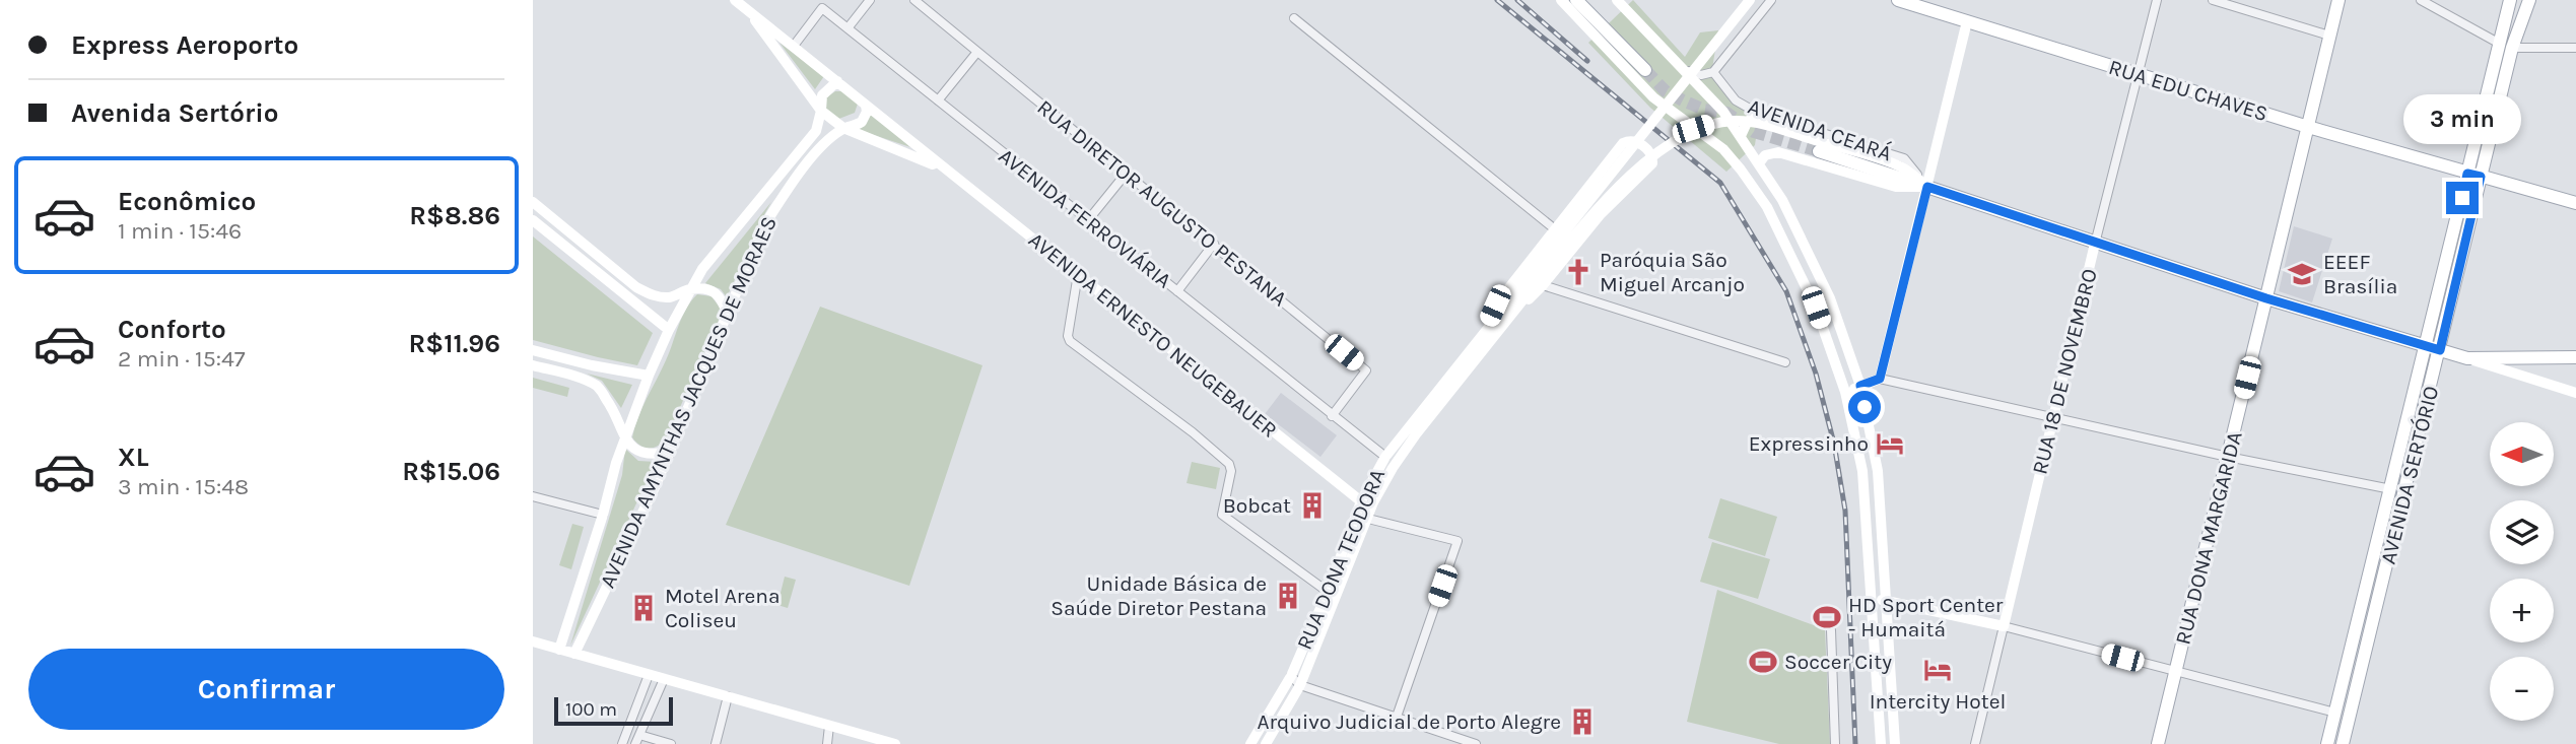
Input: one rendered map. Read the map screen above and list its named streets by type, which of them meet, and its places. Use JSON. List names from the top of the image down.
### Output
{
  "streets": {
    "main road": [
      "RUA EDU CHAVES",
      "AVENIDA CEARÁ",
      "AVENIDA ERNESTO NEUGEBAUER",
      "RUA 18 DE NOVEMBRO",
      "AVENIDA AMYNTHAS JACQUES DE MORAES",
      "AVENIDA SERTÓRIO",
      "RUA DONA MARGARIDA",
      "RUA DONA TEODORA"
    ],
    "street": ["RUA DIRETOR AUGUSTO PESTANA", "AVENIDA FERROVIÁRIA"]
  },
  "crossings": [
    ["RUA EDU CHAVES", "RUA 18 DE NOVEMBRO"],
    ["RUA EDU CHAVES", "AVENIDA SERTÓRIO"],
    ["RUA EDU CHAVES", "RUA DONA MARGARIDA"],
    ["AVENIDA CEARÁ", "RUA 18 DE NOVEMBRO"],
    ["AVENIDA CEARÁ", "AVENIDA SERTÓRIO"],
    ["AVENIDA CEARÁ", "RUA DONA MARGARIDA"],
    ["RUA DIRETOR AUGUSTO PESTANA", "AVENIDA FERROVIÁRIA"],
    ["AVENIDA FERROVIÁRIA", "AVENIDA ERNESTO NEUGEBAUER"],
    ["AVENIDA FERROVIÁRIA", "RUA DONA TEODORA"],
    ["AVENIDA ERNESTO NEUGEBAUER", "AVENIDA AMYNTHAS JACQUES DE MORAES"],
    ["AVENIDA ERNESTO NEUGEBAUER", "RUA DONA TEODORA"]
  ],
  "places": {
    "church": ["Paróquia São Miguel Arcanjo"],
    "school or university": ["EEEF Brasília"],
    "hotel": ["Expressinho", "Intercity Hotel"],
    "building": [
      "Bobcat",
      "Unidade Básica de Saúde Diretor Pestana",
      "Motel Arena Coliseu",
      "Arquivo Judicial de Porto Alegre"
    ],
    "sports": ["HD Sport Center - Humaitá", "Soccer City"]
  },
  "scale_bar": "100 m",
  "north": "left",
  "page": {
    "banner": ["Express Aeroporto", "Avenida Sertório"],
    "bubble": "3 min",
    "list": [
      {
        "name": "Econômico",
        "note": "1 min · 15:46",
        "value": "R$8.86"
      },
      {
        "name": "Conforto",
        "note": "2 min · 15:47",
        "value": "R$11.96"
      },
      {
        "name": "XL",
        "note": "3 min · 15:48",
        "value": "R$15.06"
      }
    ],
    "map_buttons": ["+", "−"],
    "buttons": "Confirmar",
    "scale": "100 m"
  }
}
